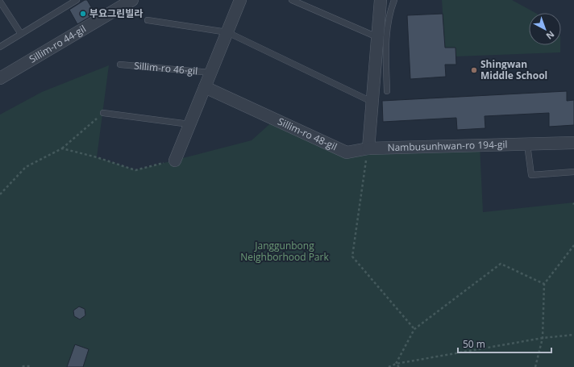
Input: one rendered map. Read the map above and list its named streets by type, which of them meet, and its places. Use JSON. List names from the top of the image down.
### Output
{
  "streets": {
    "street": [
      "Sillim-ro 44-gil",
      "Sillim-ro 46-gil",
      "Sillim-ro 48-gil",
      "Nambusunhwan-ro 194-gil"
    ]
  },
  "crossings": [
    ["Sillim-ro 46-gil", "Sillim-ro 48-gil"],
    ["Sillim-ro 48-gil", "Nambusunhwan-ro 194-gil"]
  ],
  "parks": ["Janggunbong Neighborhood Park"],
  "places": ["부요그린빌라", "Shingwan Middle School"],
  "scale_bar": "50 m",
  "north": "bottom right"
}
